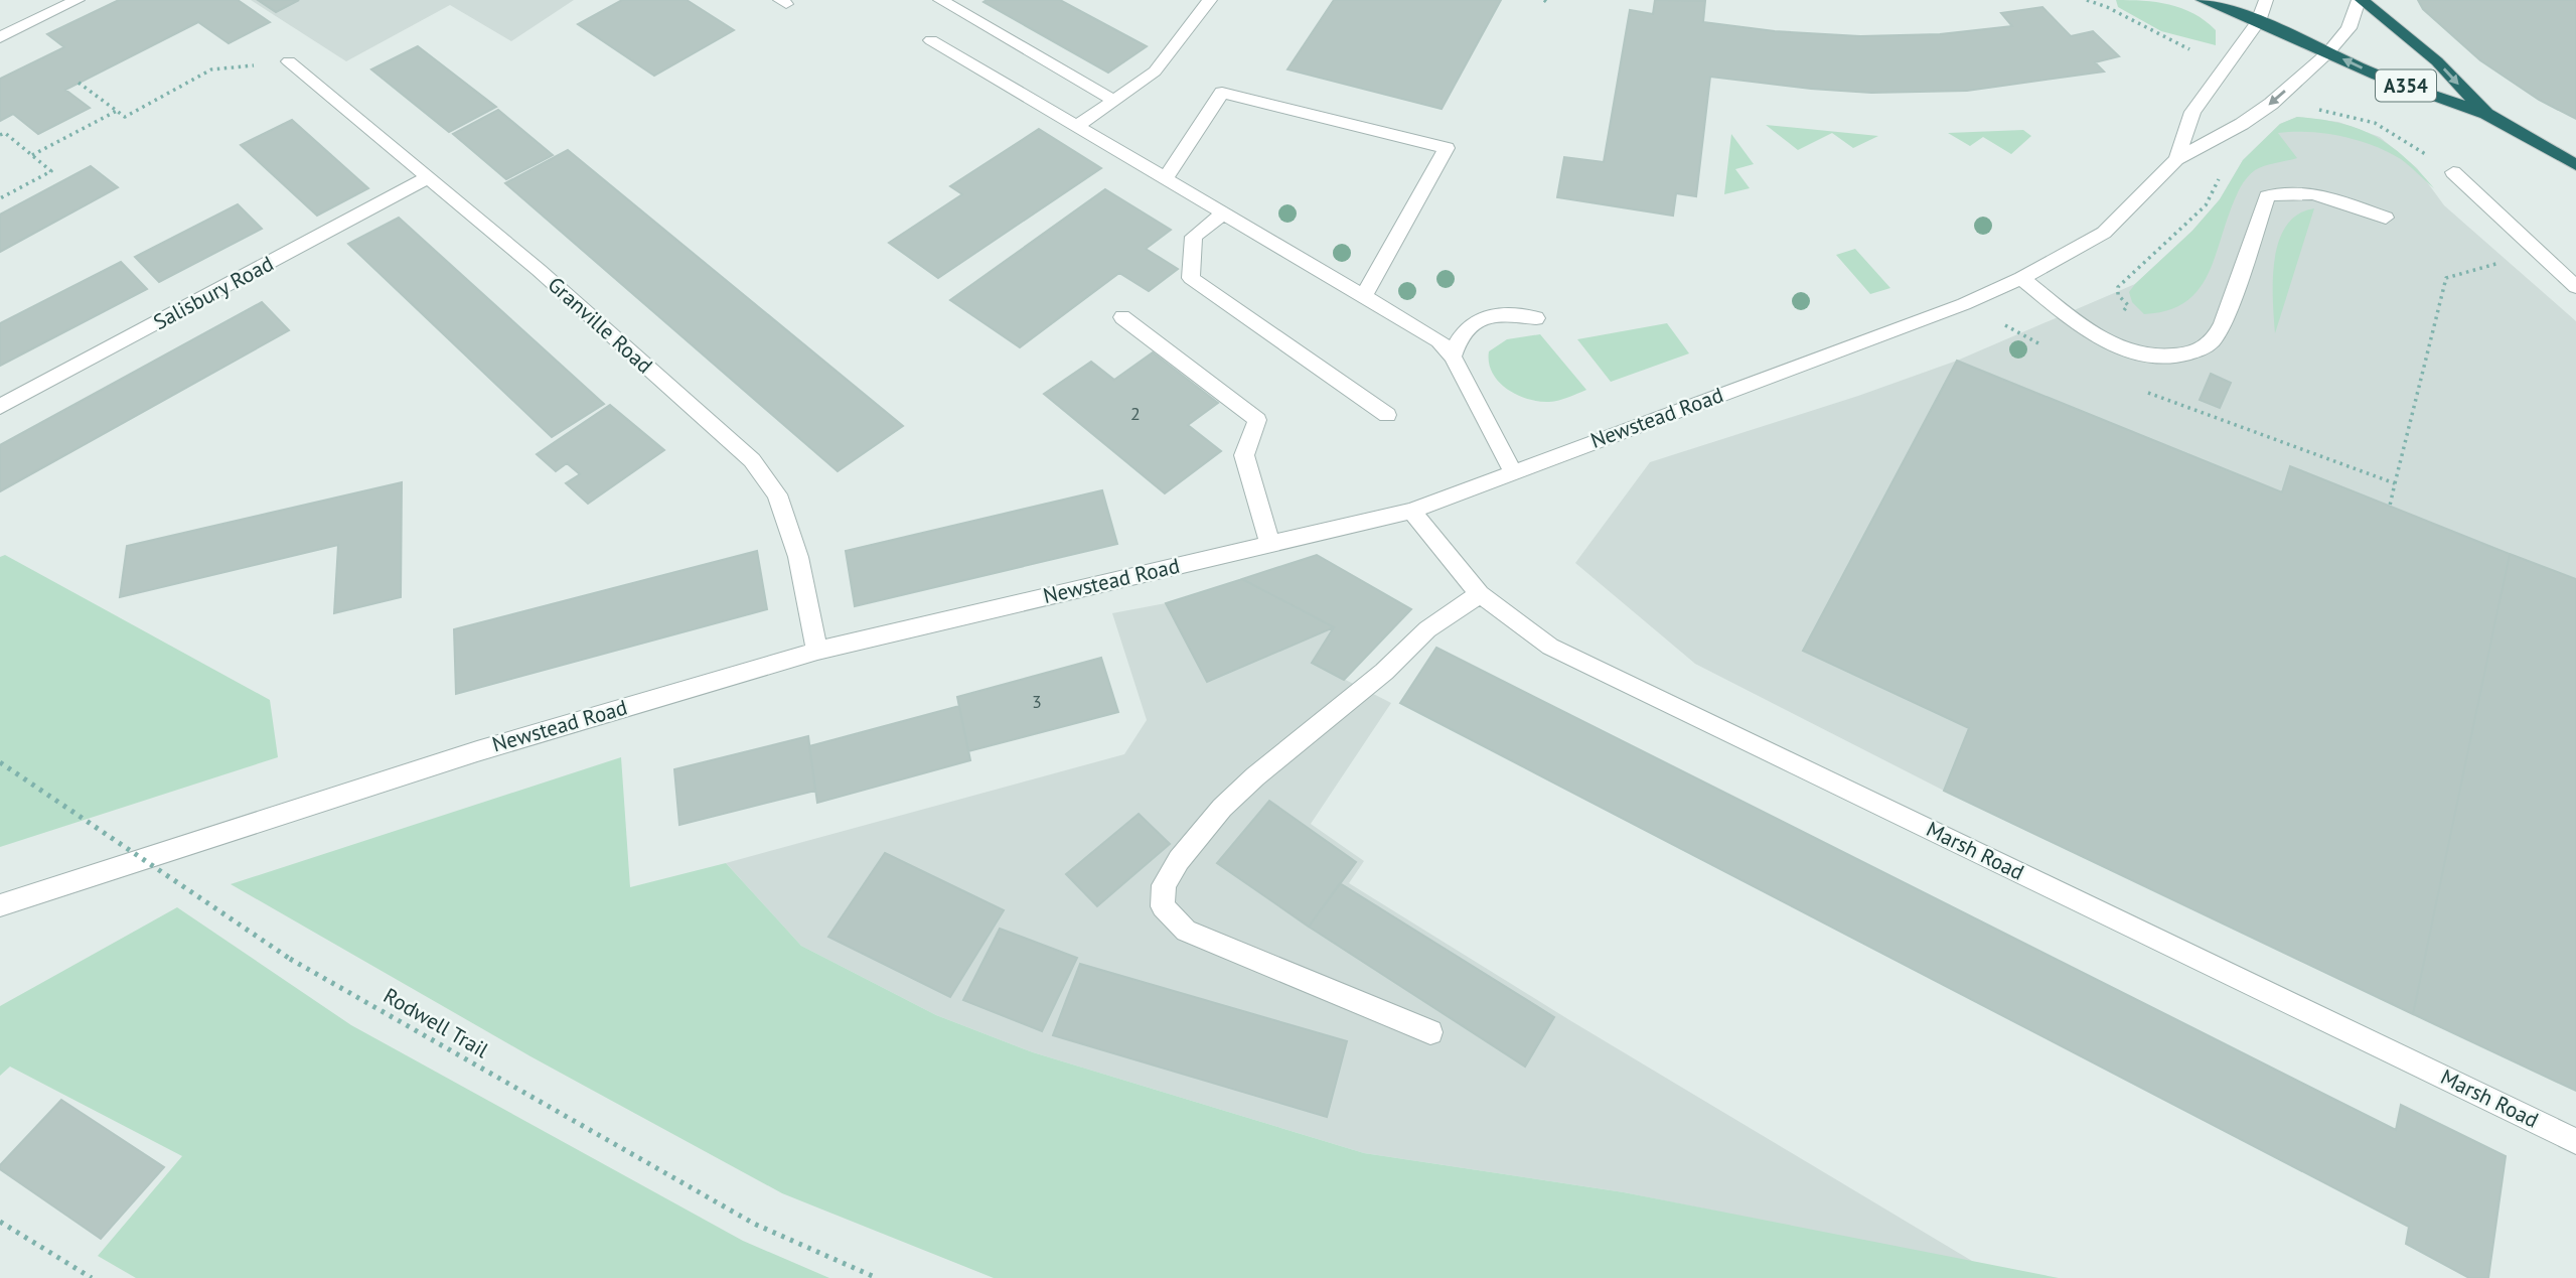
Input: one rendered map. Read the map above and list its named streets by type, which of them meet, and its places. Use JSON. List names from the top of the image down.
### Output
{
  "streets": {
    "highway": ["A354"],
    "street": [
      "Salisbury Road",
      "Granville Road",
      "Newstead Road",
      "Marsh Road"
    ],
    "path": ["Rodwell Trail"]
  },
  "crossings": [
    ["A354", "Newstead Road"],
    ["Salisbury Road", "Granville Road"],
    ["Granville Road", "Newstead Road"],
    ["Newstead Road", "Marsh Road"]
  ],
  "house_numbers": ["2", "3"]
}
